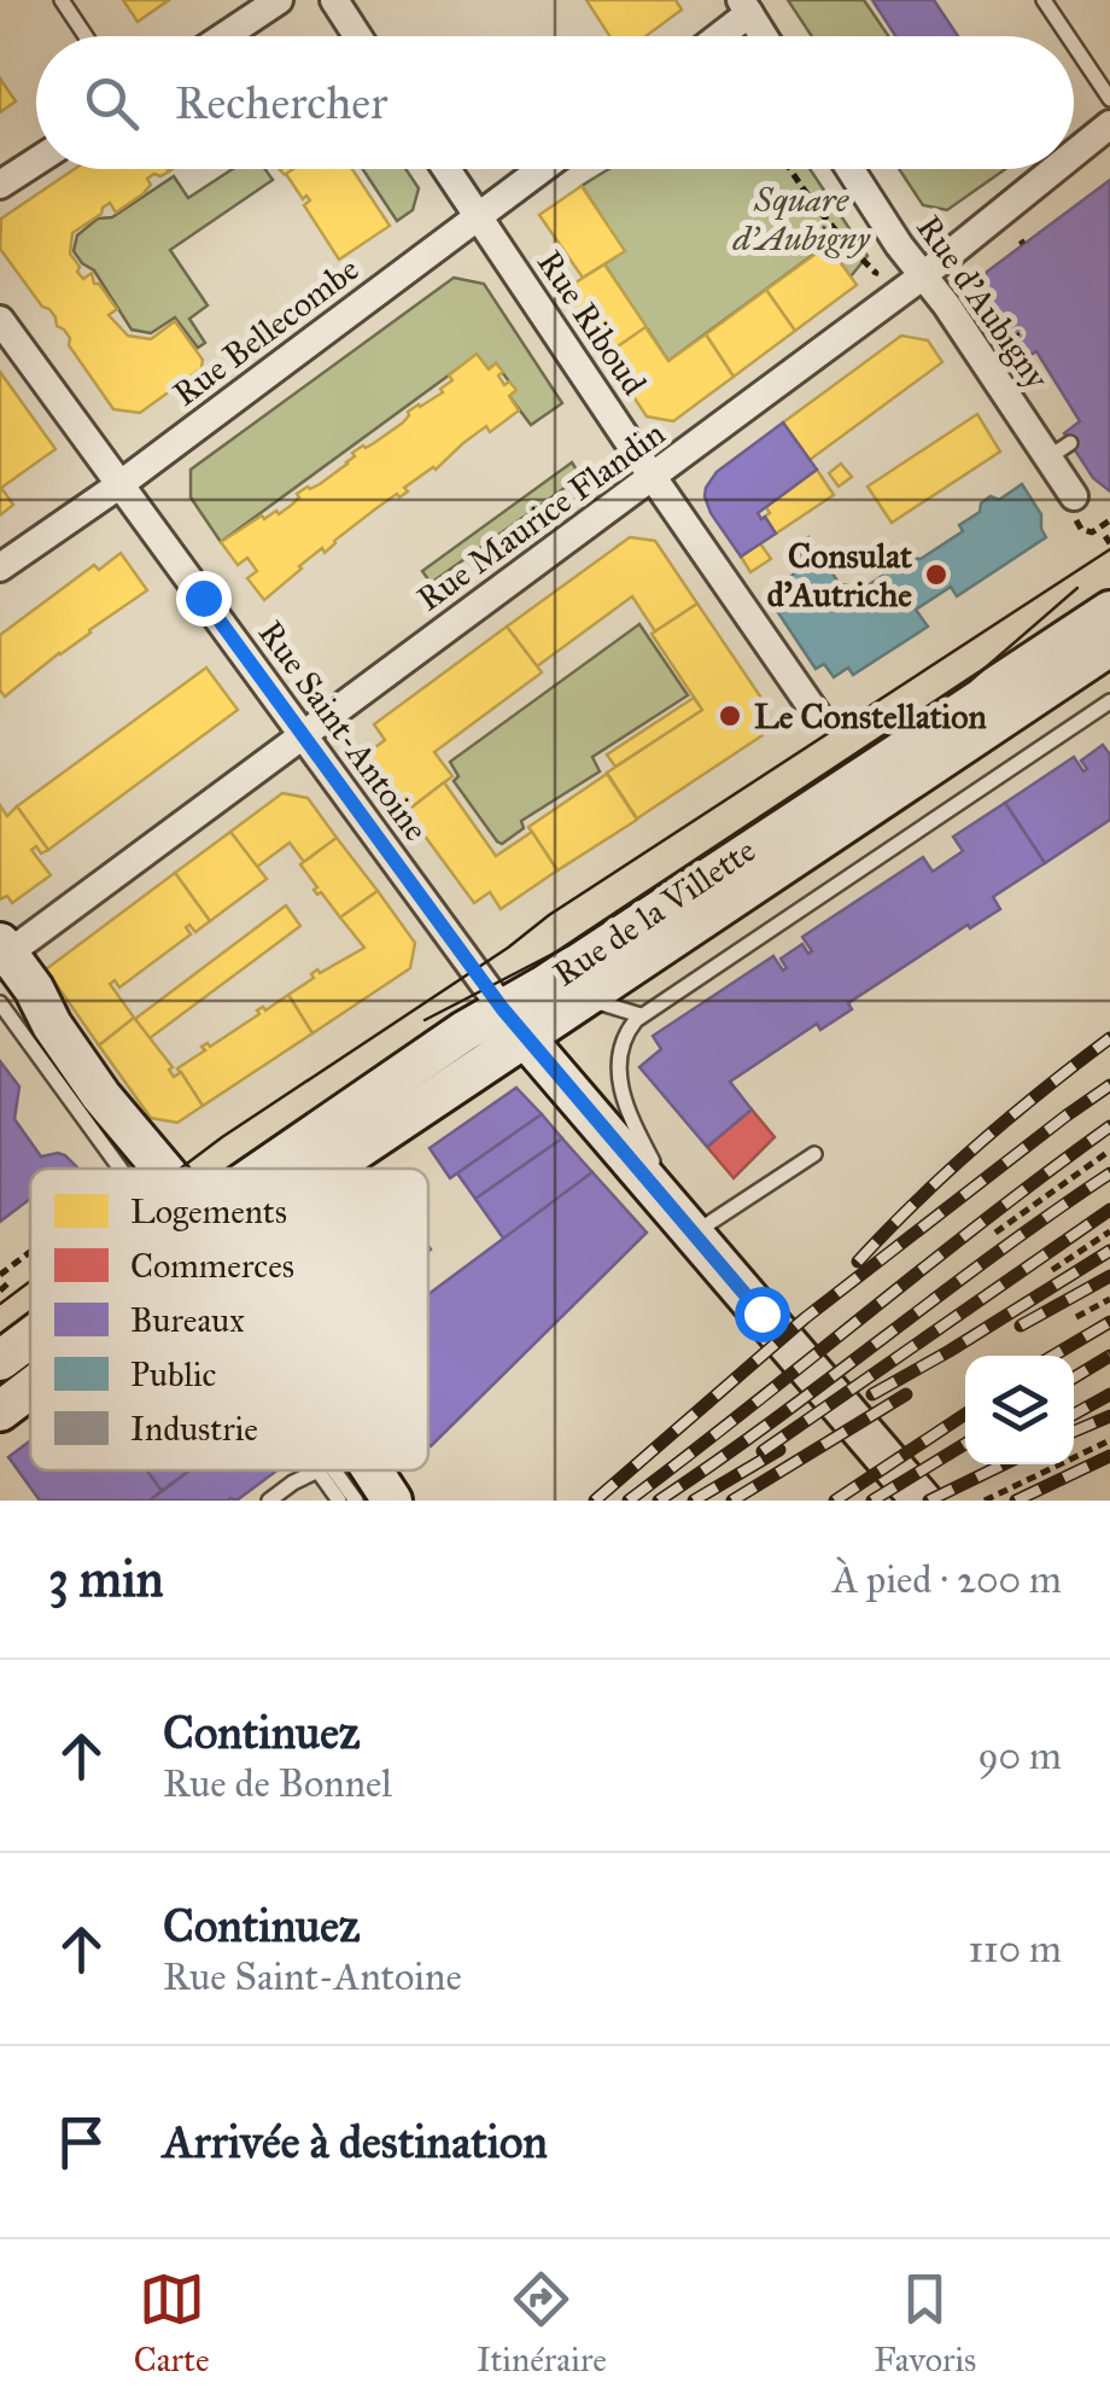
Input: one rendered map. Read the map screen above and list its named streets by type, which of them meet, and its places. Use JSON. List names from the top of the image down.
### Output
{
  "streets": {
    "main road": ["Rue de la Villette"],
    "street": [
      "Rue d'Aubigny",
      "Rue Riboud",
      "Rue Bellecombe",
      "Rue Maurice Flandin",
      "Rue Saint-Antoine"
    ]
  },
  "crossings": [
    ["Rue d'Aubigny", "Rue Maurice Flandin"],
    ["Rue Riboud", "Rue Bellecombe"],
    ["Rue Riboud", "Rue Maurice Flandin"],
    ["Rue Bellecombe", "Rue Saint-Antoine"],
    ["Rue Maurice Flandin", "Rue Saint-Antoine"],
    ["Rue Saint-Antoine", "Rue de la Villette"]
  ],
  "parks": ["Square d'Aubigny"],
  "places": ["Consulat d'Autriche", "Le Constellation"],
  "legend": [
    "Logements",
    "Commerces",
    "Bureaux",
    "Public",
    "Industrie"
  ],
  "page": {
    "search": "Rechercher",
    "heading": ["3 min", "À pied · 200 m"],
    "list": [
      ["Continuez", "Rue de Bonnel", "90 m"],
      ["Continuez", "Rue Saint-Antoine", "110 m"],
      "Arrivée à destination"
    ],
    "nav": ["Carte", "Itinéraire", "Favoris"]
  }
}
